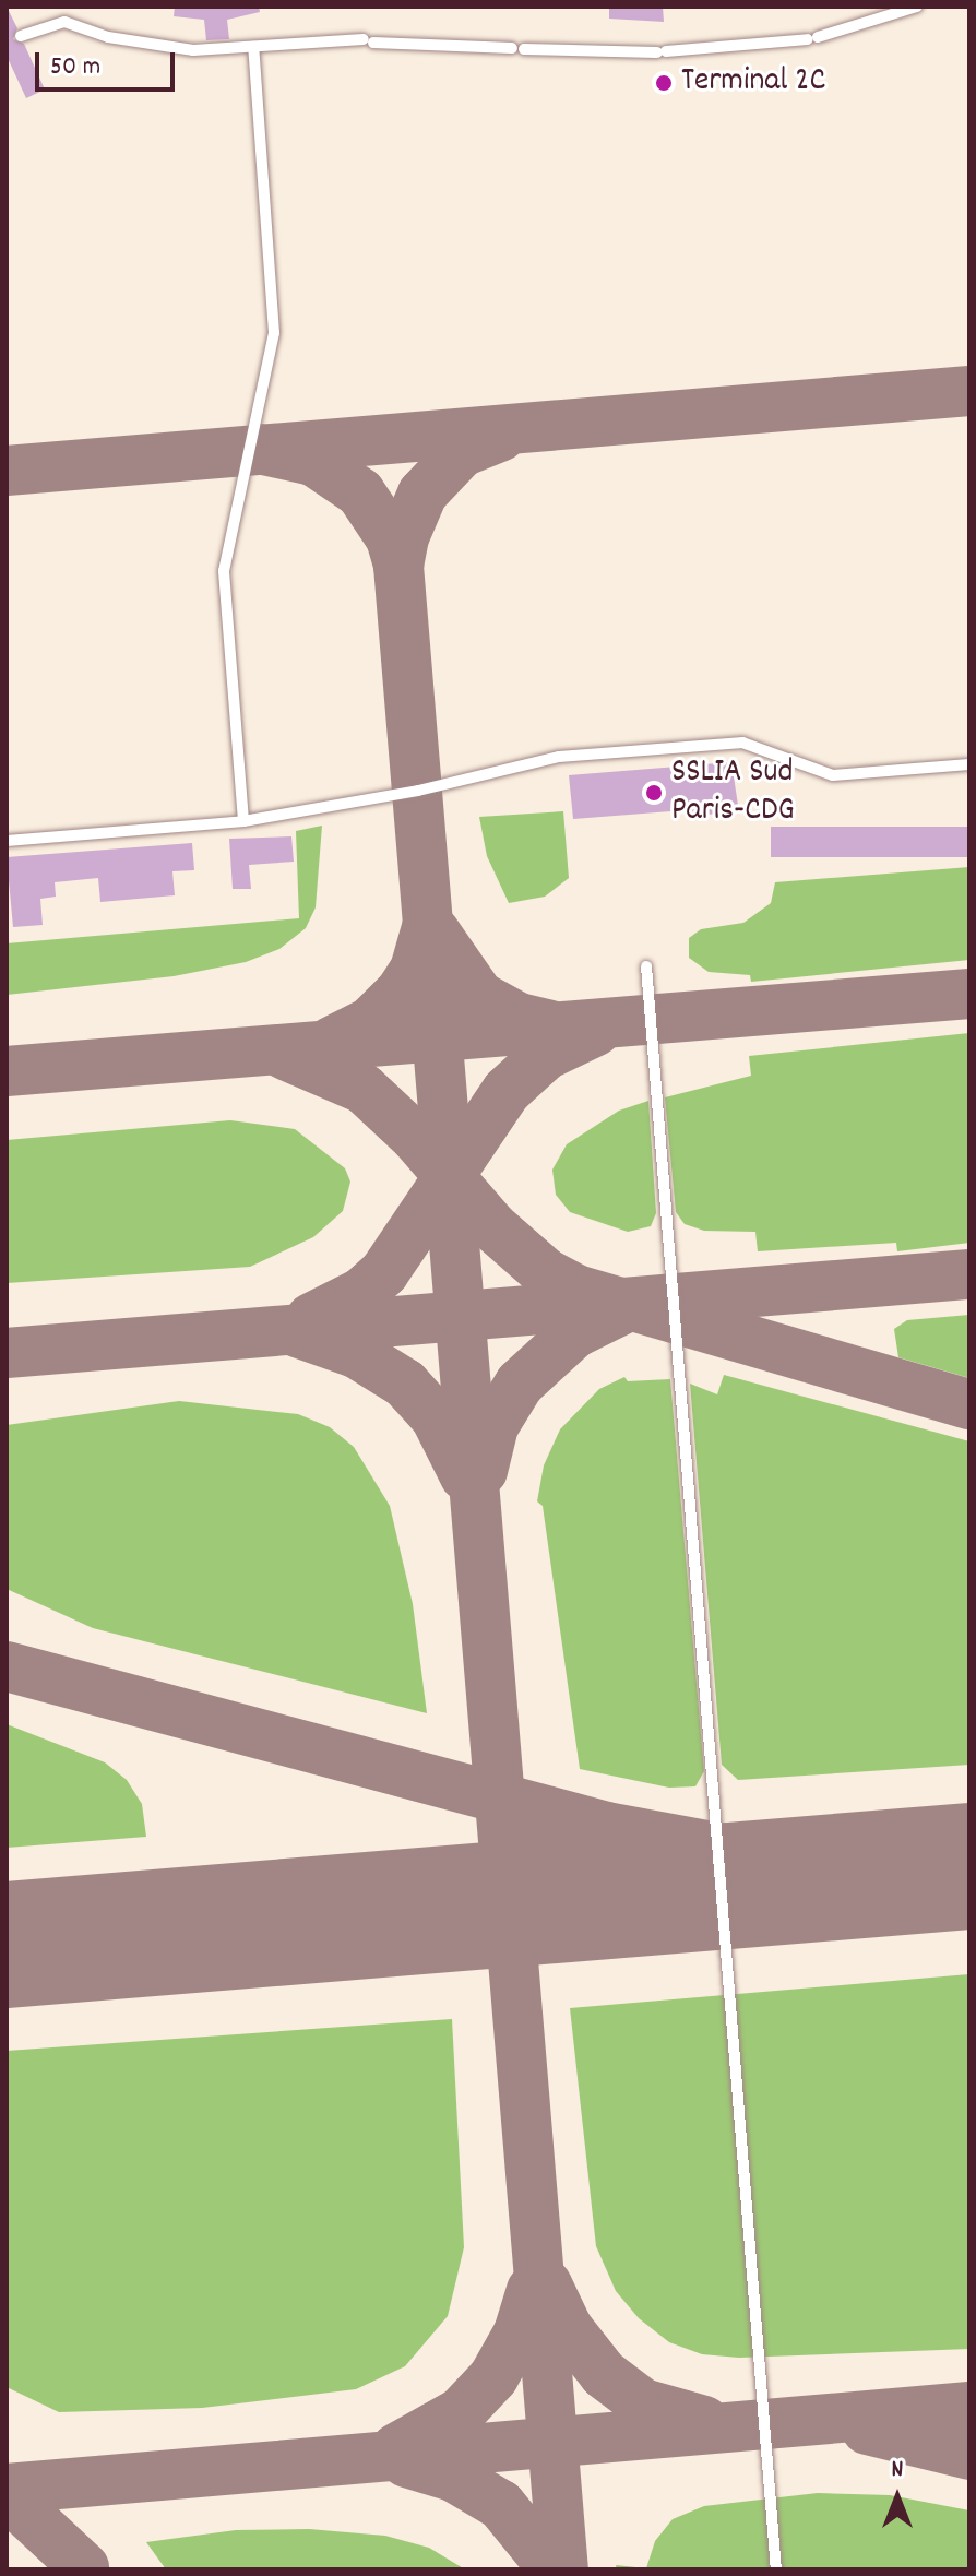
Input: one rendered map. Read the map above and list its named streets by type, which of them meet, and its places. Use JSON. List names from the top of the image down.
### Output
{
  "places": ["Terminal 2C", "SSLIA Sud Paris-CDG"],
  "scale_bar": "50 m",
  "north": "top"
}
